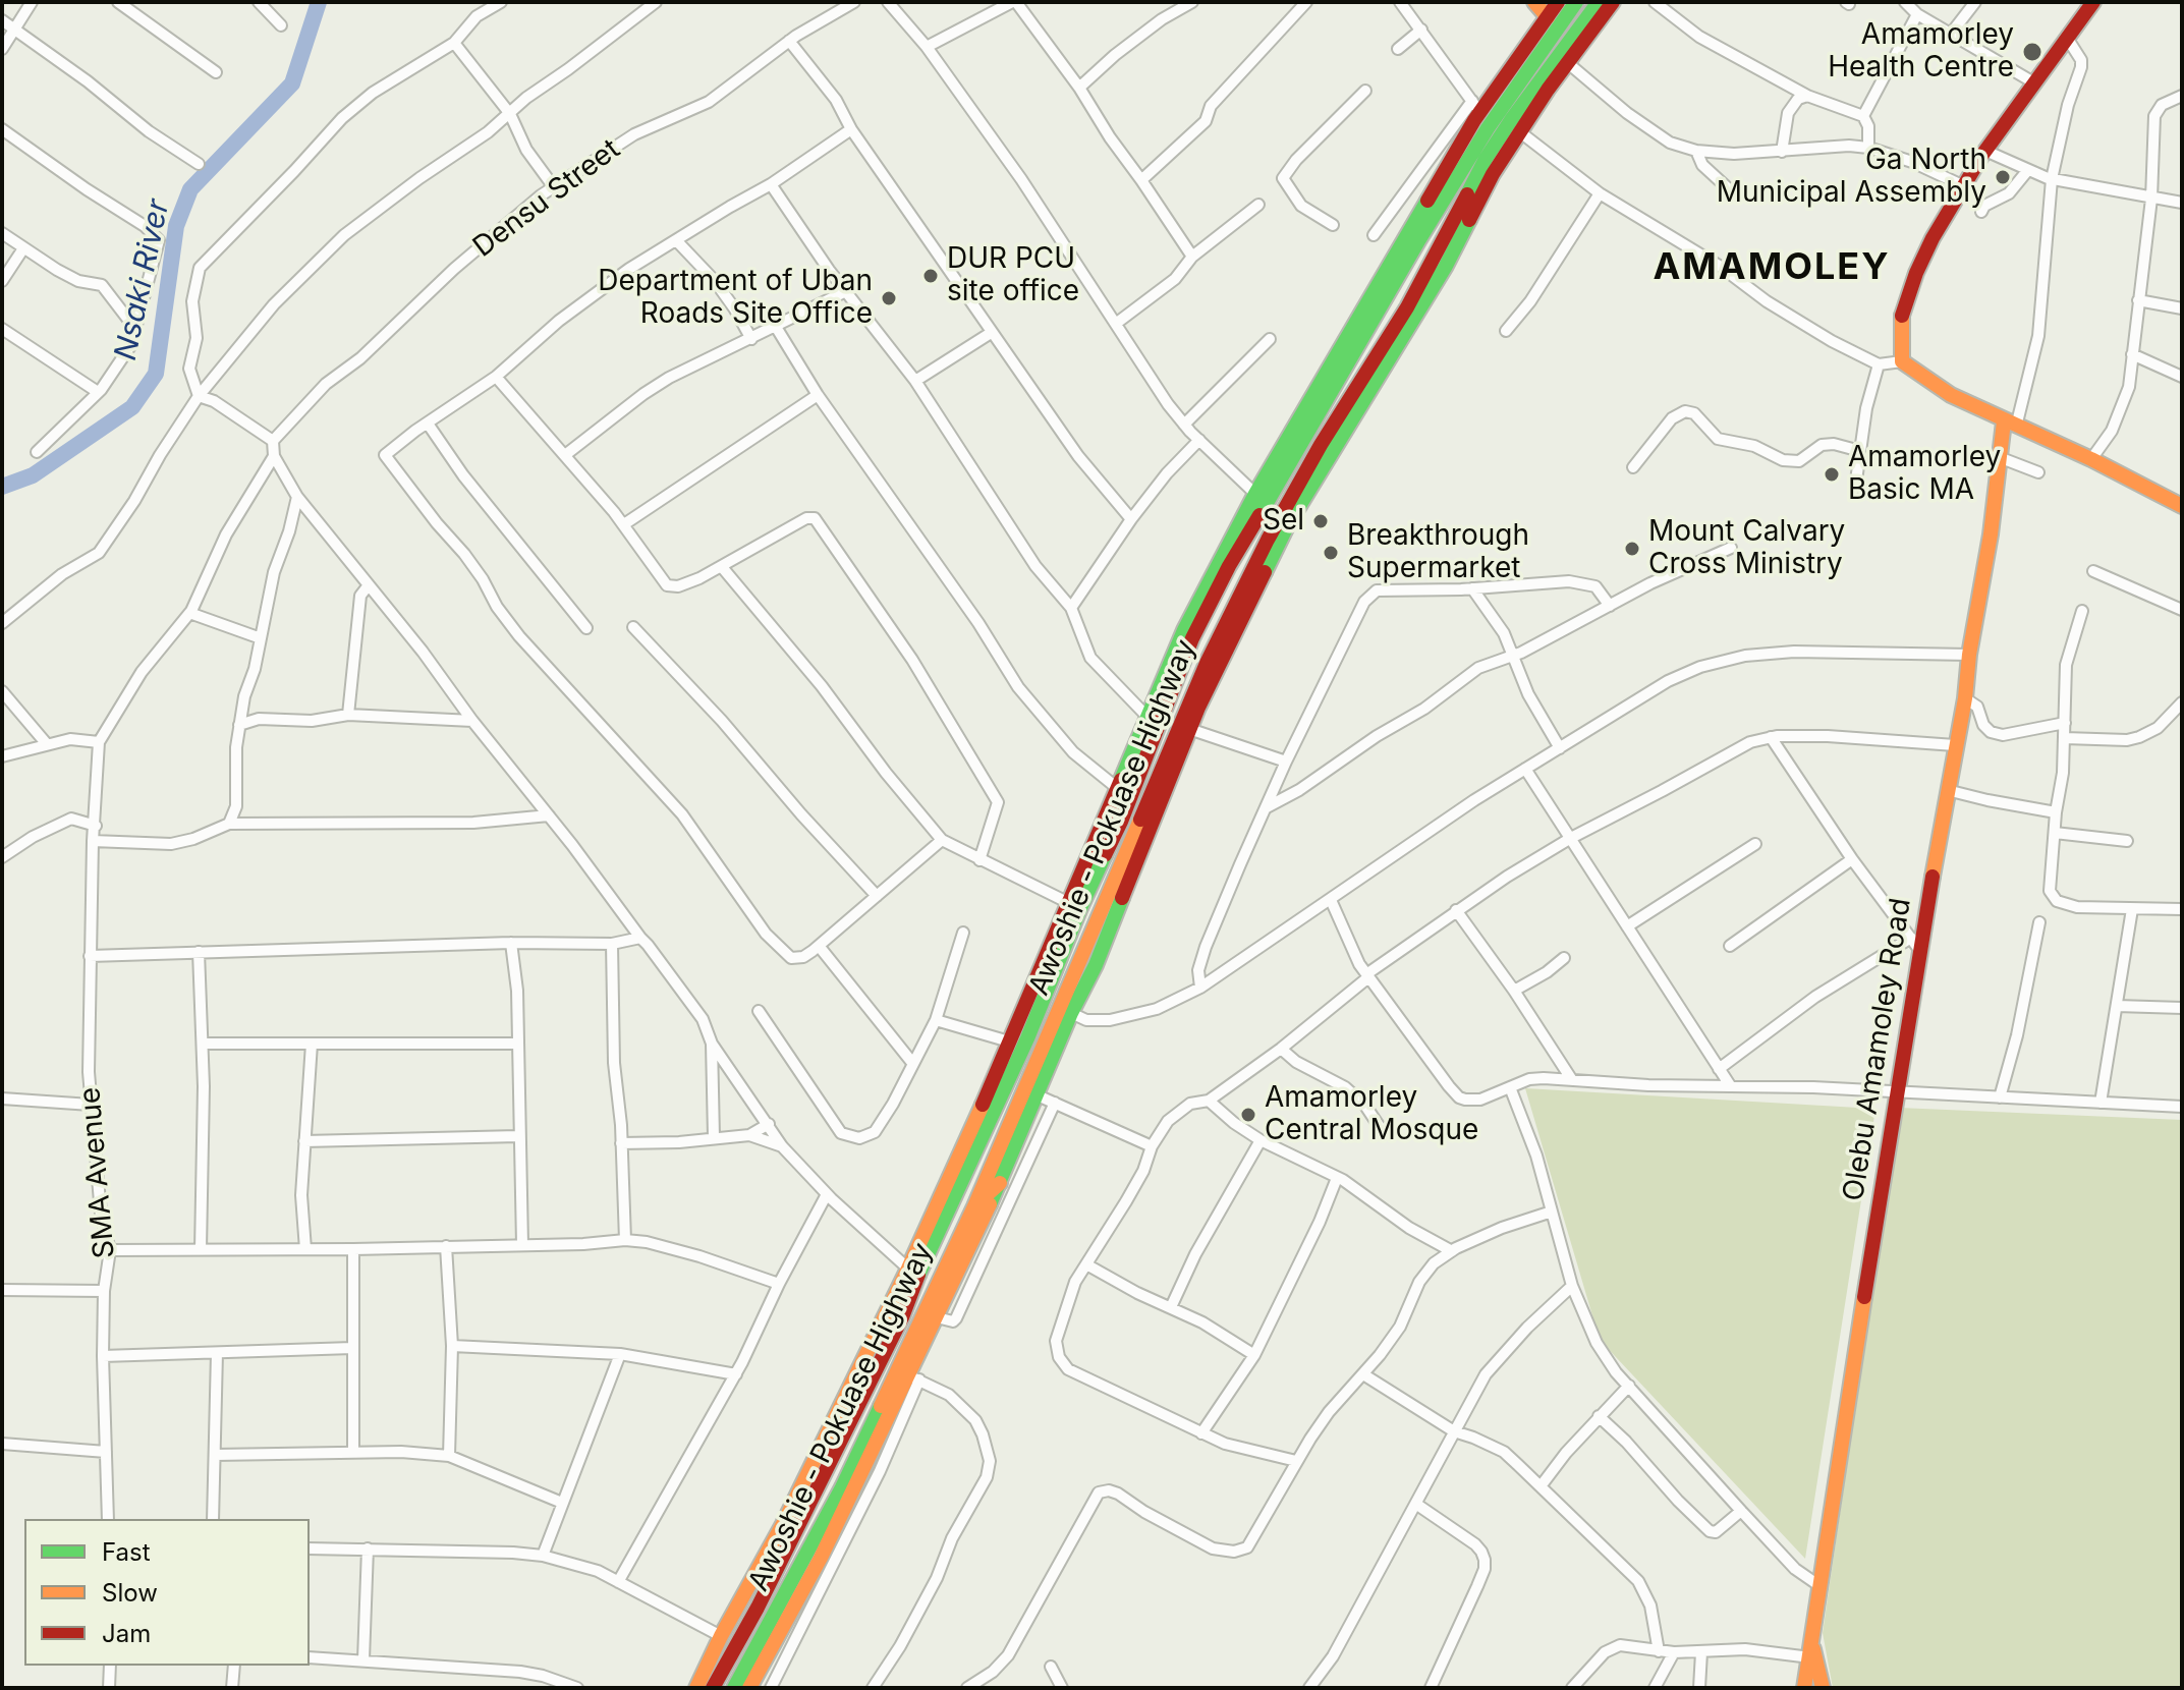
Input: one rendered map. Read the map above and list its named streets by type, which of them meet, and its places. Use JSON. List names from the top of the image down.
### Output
{
  "streets": {
    "street": [
      "Densu Street",
      "Awoshie - Pokuase Highway",
      "Olebu Amamoley Road",
      "SMA Avenue"
    ]
  },
  "districts": ["AMAMOLEY"],
  "water": ["Nsaki River"],
  "places": [
    "Amamorley Health Centre",
    "Ga North Municipal Assembly",
    "DUR PCU site office",
    "Department of Uban Roads Site Office",
    "Amamorley Basic MA",
    "Sel",
    "Mount Calvary Cross Ministry",
    "Breakthrough Supermarket",
    "Amamorley Central Mosque"
  ],
  "legend": ["Fast", "Slow", "Jam"]
}
